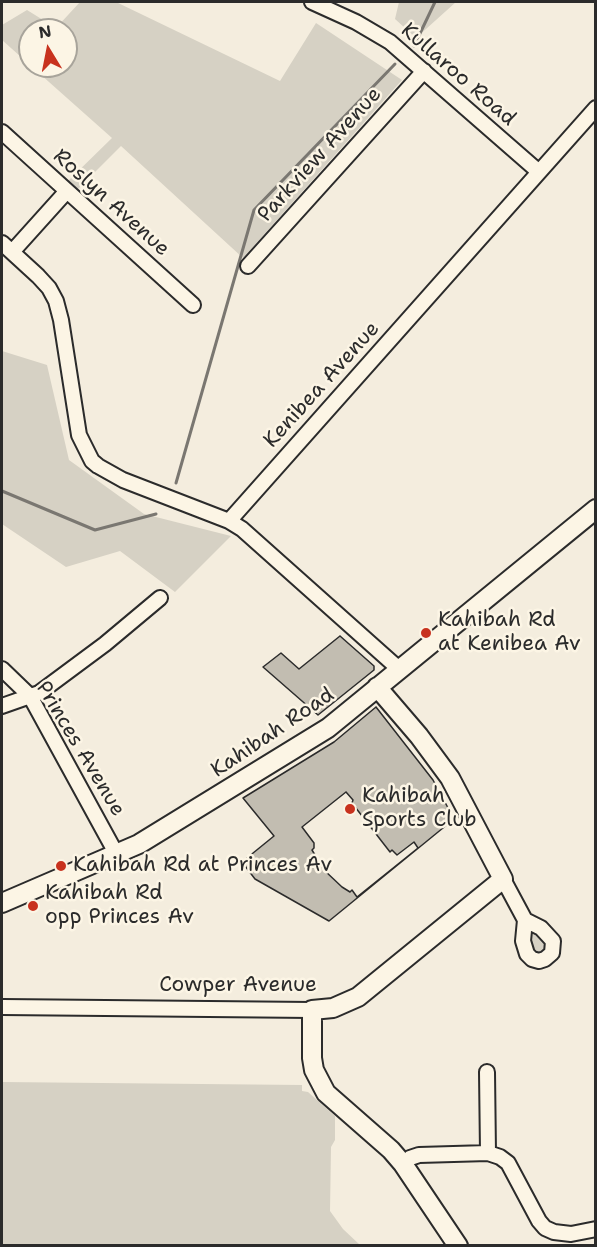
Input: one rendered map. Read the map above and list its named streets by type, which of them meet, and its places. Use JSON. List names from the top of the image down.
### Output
{
  "streets": {
    "main road": ["Kahibah Road", "Cowper Avenue"],
    "street": [
      "Kullaroo Road",
      "Parkview Avenue",
      "Roslyn Avenue",
      "Kenibea Avenue",
      "Princes Avenue"
    ]
  },
  "crossings": [
    ["Kullaroo Road", "Parkview Avenue"],
    ["Kullaroo Road", "Kenibea Avenue"],
    ["Kahibah Road", "Princes Avenue"]
  ],
  "places": [
    "Kahibah Rd at Kenibea Av",
    "Kahibah Sports Club",
    "Kahibah Rd at Princes Av",
    "Kahibah Rd opp Princes Av"
  ],
  "north": "top"
}
